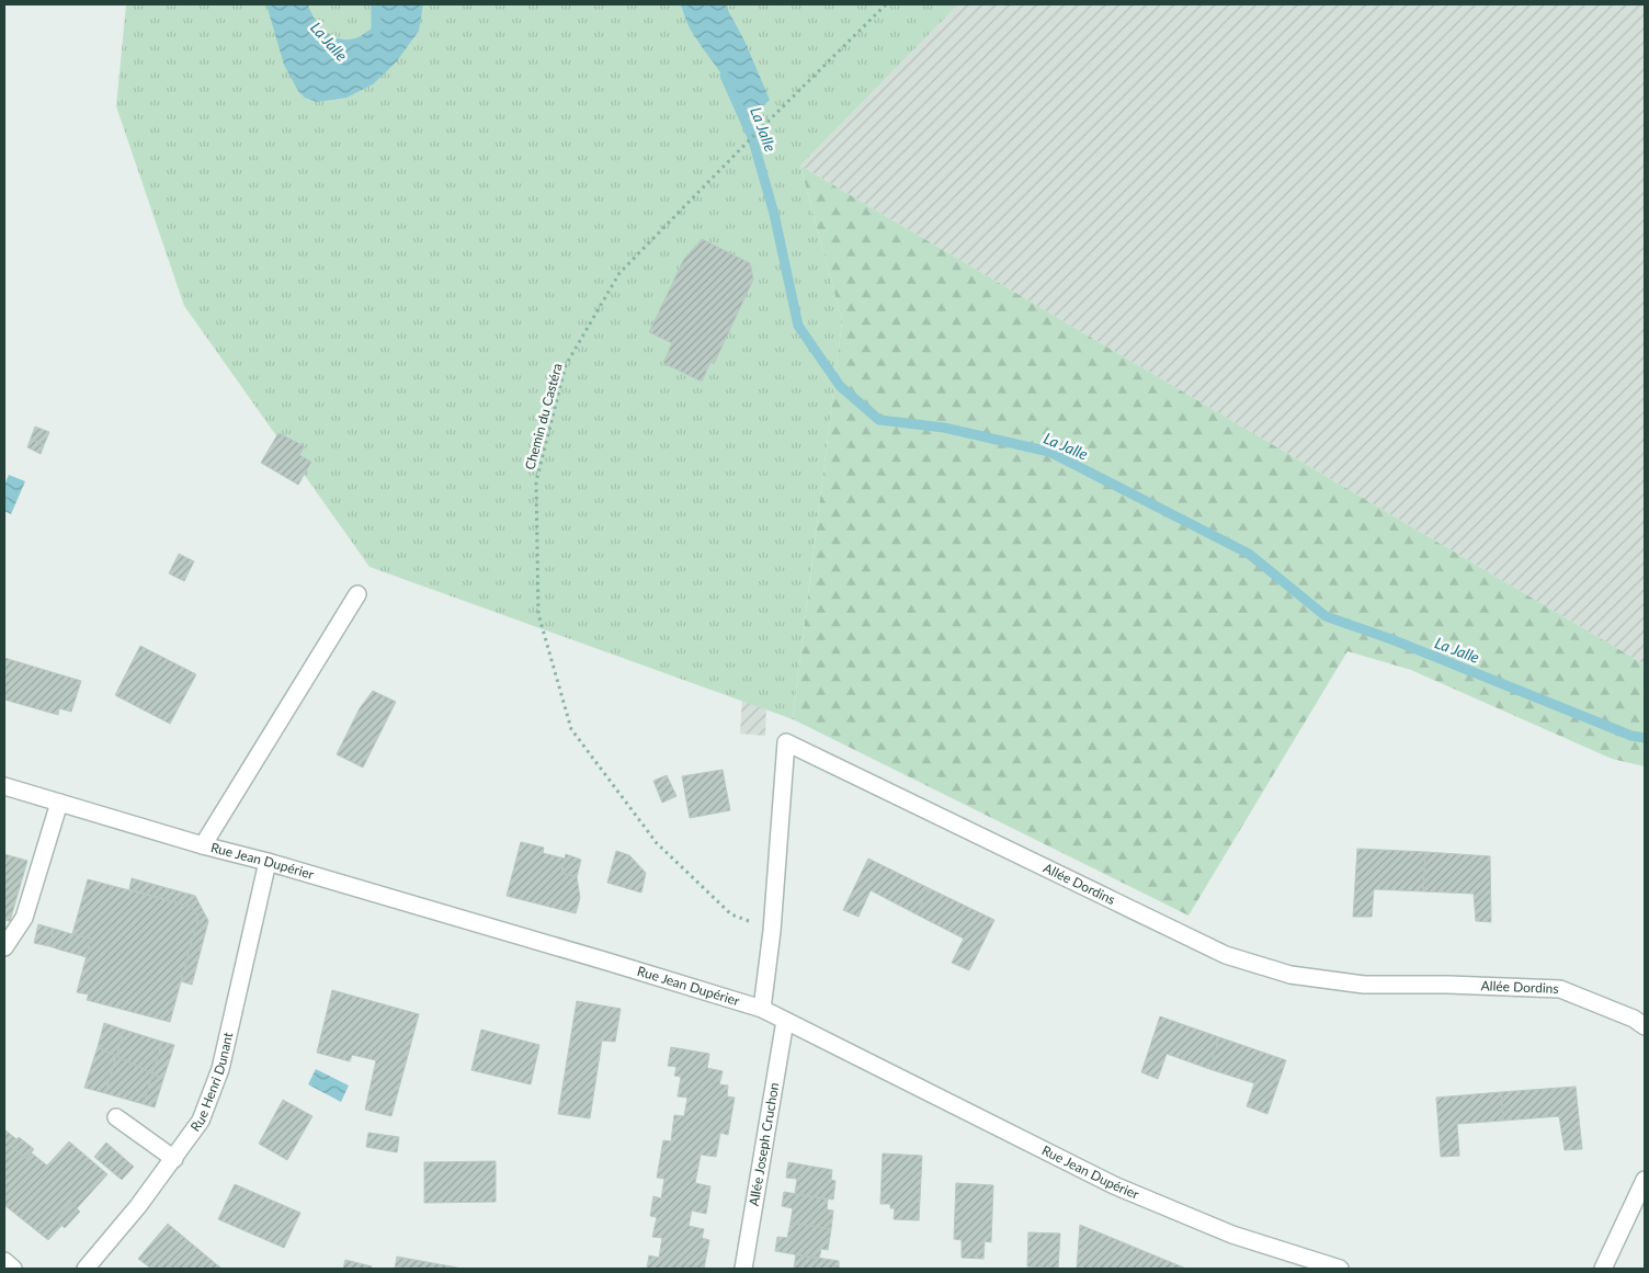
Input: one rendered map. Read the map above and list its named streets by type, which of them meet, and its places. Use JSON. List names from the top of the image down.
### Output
{
  "streets": {
    "street": [
      "Rue Jean Dupérier",
      "Allée Dordins",
      "Rue Henri Dunant",
      "Allée Joseph Cruchon"
    ],
    "path": ["Chemin du Castéra"]
  },
  "crossings": [
    ["Chemin du Castéra", "Allée Dordins"],
    ["Rue Jean Dupérier", "Allée Dordins"],
    ["Rue Jean Dupérier", "Rue Henri Dunant"],
    ["Rue Jean Dupérier", "Allée Joseph Cruchon"]
  ],
  "water": ["La Jalle"]
}
